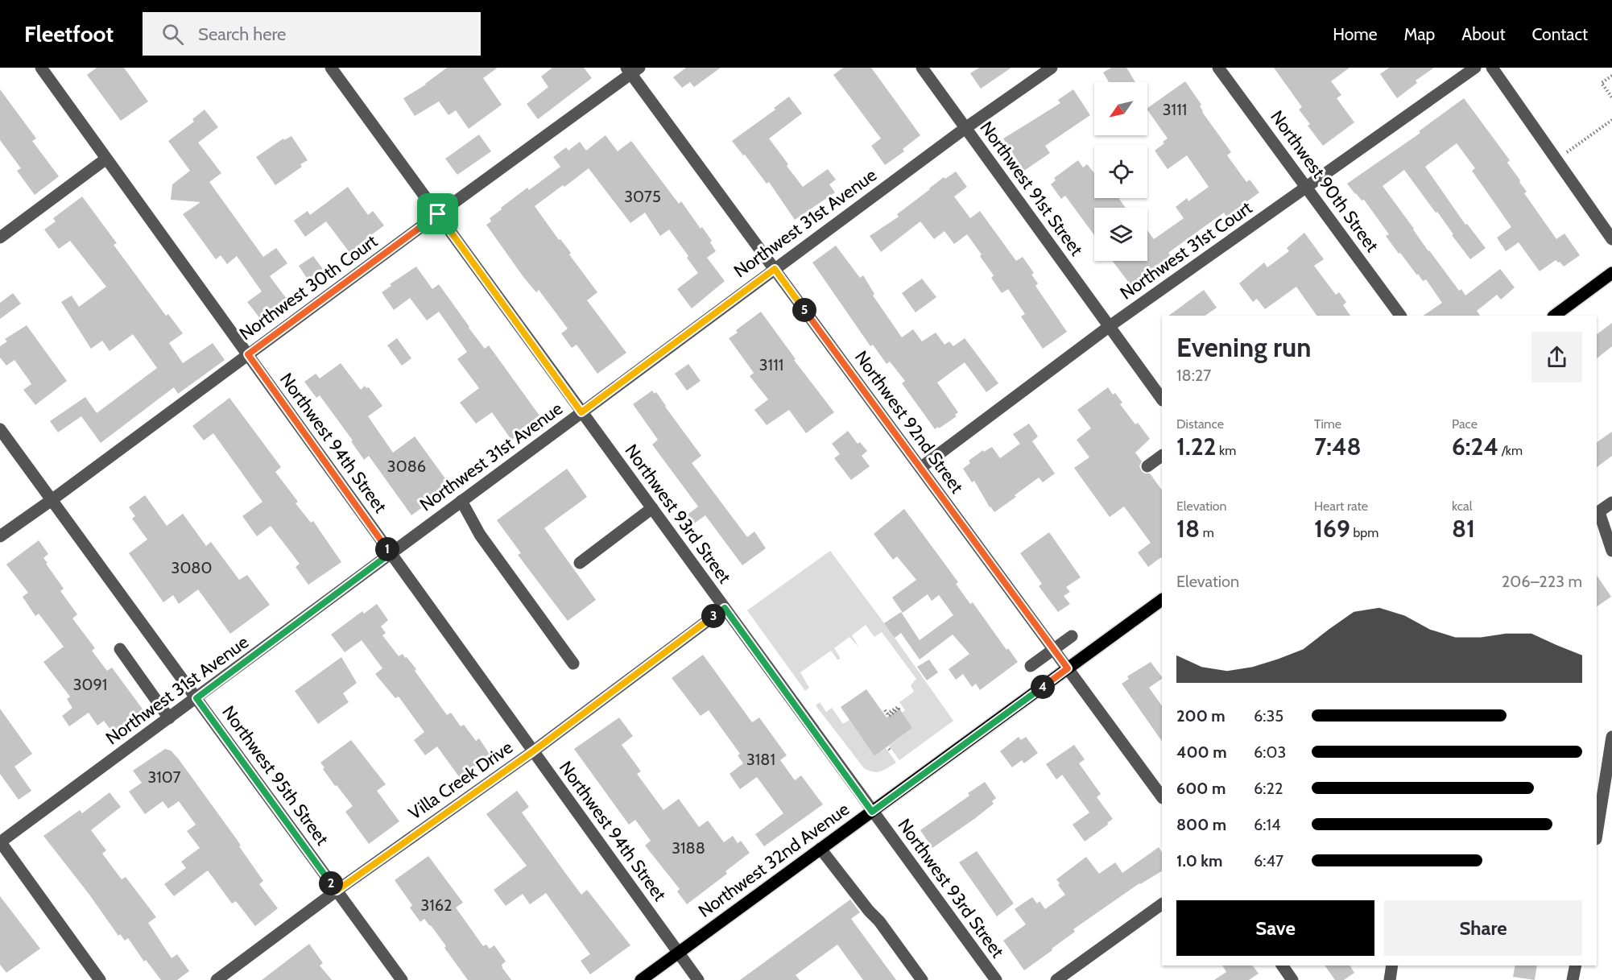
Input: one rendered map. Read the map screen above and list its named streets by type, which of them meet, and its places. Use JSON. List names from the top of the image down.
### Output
{
  "streets": {
    "main road": ["Northwest 32nd Avenue"],
    "street": [
      "Northwest 90th Street",
      "Northwest 91st Street",
      "Northwest 31st Avenue",
      "Northwest 31st Court",
      "Northwest 30th Court",
      "Northwest 92nd Street",
      "Northwest 94th Street",
      "Northwest 93rd Street",
      "Northwest 95th Street",
      "Villa Creek Drive"
    ]
  },
  "crossings": [
    ["Northwest 90th Street", "Northwest 31st Court"],
    ["Northwest 91st Street", "Northwest 31st Avenue"],
    ["Northwest 91st Street", "Northwest 31st Court"],
    ["Northwest 31st Avenue", "Northwest 92nd Street"],
    ["Northwest 31st Avenue", "Northwest 94th Street"],
    ["Northwest 31st Avenue", "Northwest 93rd Street"],
    ["Northwest 31st Avenue", "Northwest 95th Street"],
    ["Northwest 31st Court", "Northwest 92nd Street"],
    ["Northwest 30th Court", "Northwest 92nd Street"],
    ["Northwest 30th Court", "Northwest 94th Street"],
    ["Northwest 30th Court", "Northwest 93rd Street"],
    ["Northwest 30th Court", "Northwest 95th Street"],
    ["Northwest 92nd Street", "Northwest 32nd Avenue"],
    ["Northwest 94th Street", "Villa Creek Drive"],
    ["Northwest 94th Street", "Northwest 32nd Avenue"],
    ["Northwest 93rd Street", "Villa Creek Drive"],
    ["Northwest 93rd Street", "Northwest 32nd Avenue"],
    ["Northwest 95th Street", "Villa Creek Drive"]
  ],
  "house_numbers": [
    "3111",
    "3075",
    "3111",
    "3086",
    "3080",
    "3091",
    "3181",
    "3107",
    "3188",
    "3162"
  ],
  "north": "bottom left",
  "page": {
    "header": "Fleetfoot",
    "search": "Search here",
    "nav": [
      "Home",
      "Map",
      "About",
      "Contact"
    ],
    "pins": [
      "5",
      "1",
      "3",
      "4",
      "2"
    ],
    "heading": ["Evening run", "18:27"],
    "stats": [
      ["Distance", "1.22 km"],
      ["Time", "7:48"],
      ["Pace", "6:24 /km"],
      ["Elevation", "18 m"],
      ["Heart rate", "169 bpm"],
      ["kcal", "81"]
    ],
    "chart": ["Elevation", "206–223 m"],
    "list": [
      {
        "name": "200 m",
        "note": "6:35"
      },
      {
        "name": "400 m",
        "note": "6:03"
      },
      {
        "name": "600 m",
        "note": "6:22"
      },
      {
        "name": "800 m",
        "note": "6:14"
      },
      {
        "name": "1.0 km",
        "note": "6:47"
      }
    ],
    "buttons": ["Save", "Share"]
  }
}
